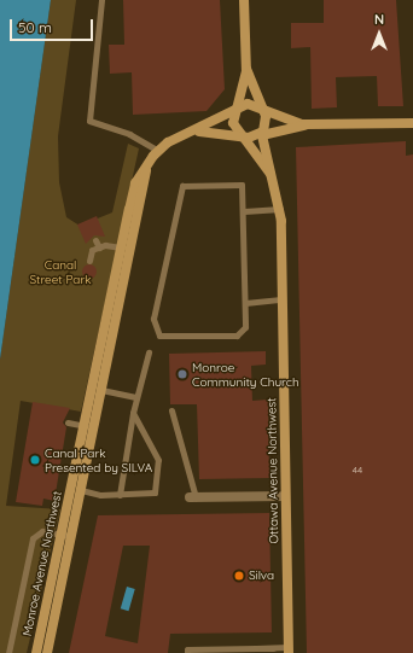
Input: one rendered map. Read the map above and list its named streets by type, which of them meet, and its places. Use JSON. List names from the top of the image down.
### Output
{
  "streets": {
    "main road": ["Ottawa Avenue Northwest", "Monroe Avenue Northwest"]
  },
  "parks": ["Canal Street Park"],
  "places": ["Monroe Community Church", "Canal Park Presented by SILVA", "Silva"],
  "house_numbers": ["44"],
  "scale_bar": "50 m",
  "north": "top"
}
